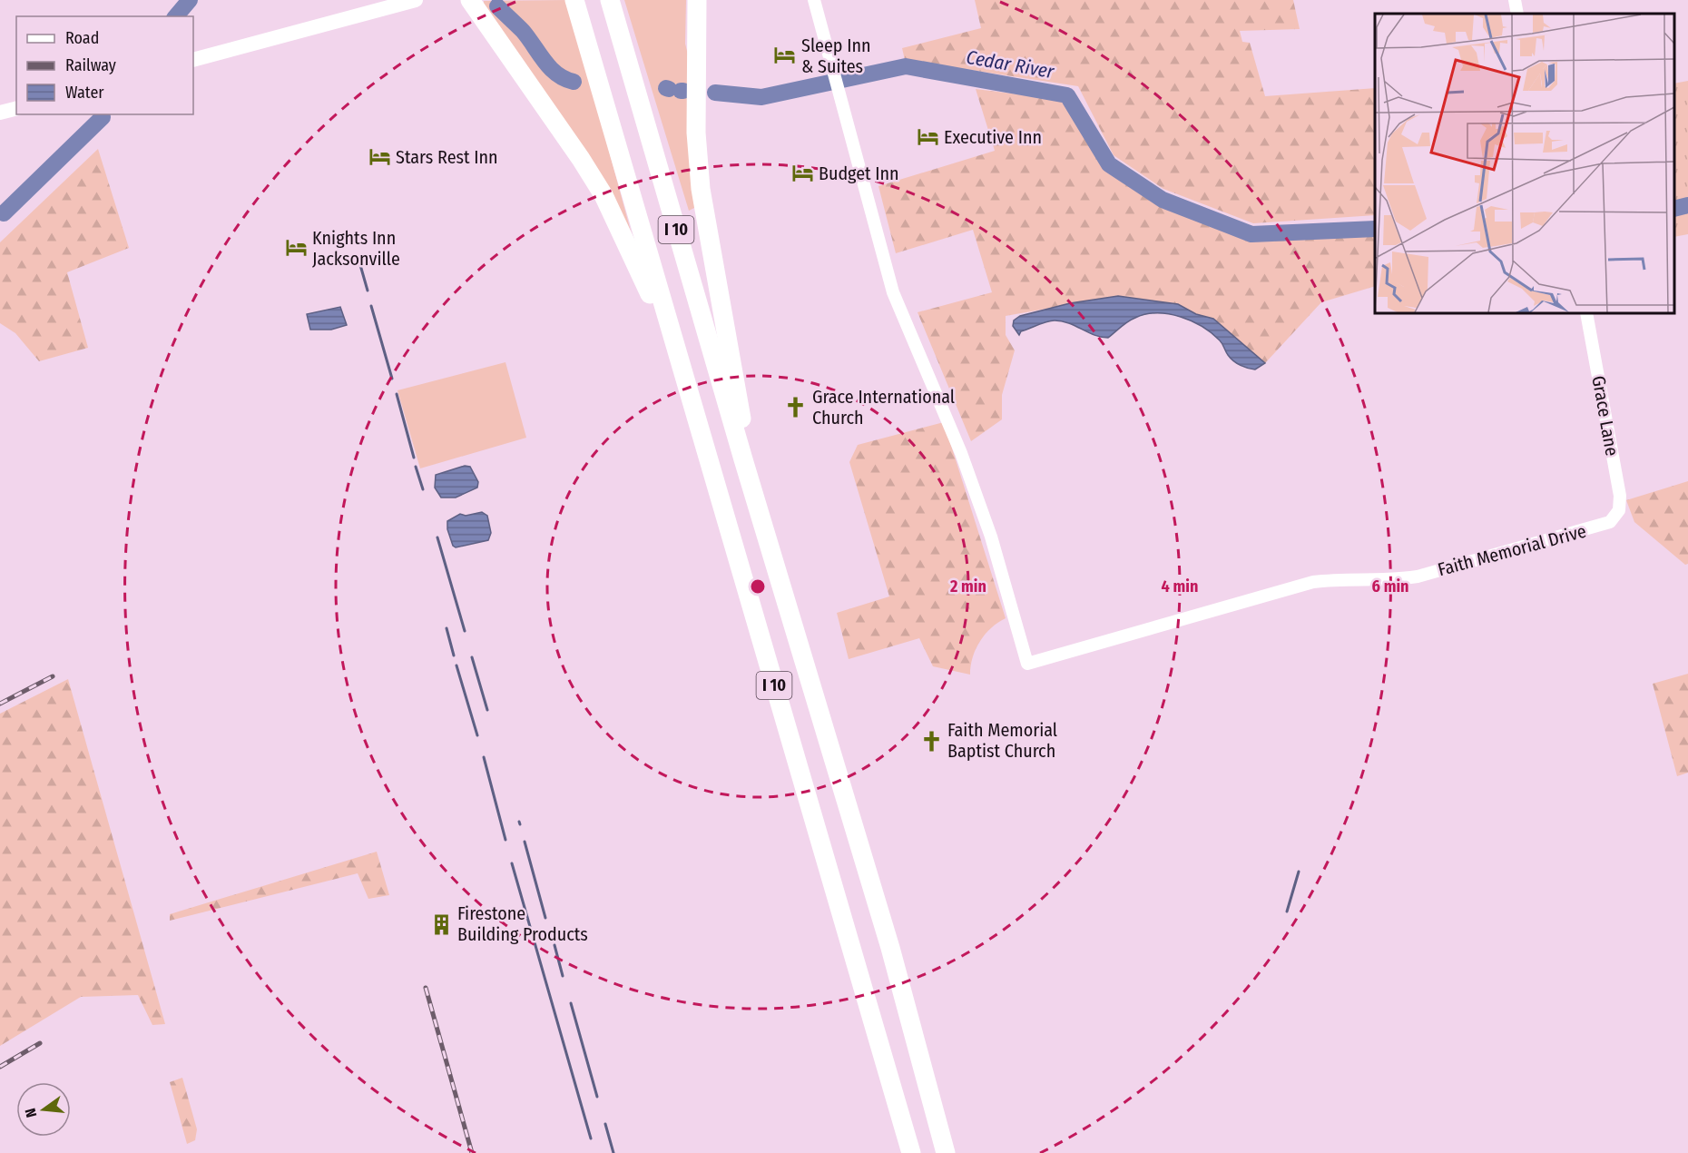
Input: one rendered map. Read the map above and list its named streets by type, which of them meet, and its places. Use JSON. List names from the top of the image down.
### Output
{
  "streets": {
    "highway": ["I 10"],
    "street": ["Grace Lane", "Faith Memorial Drive"]
  },
  "crossings": [
    ["Grace Lane", "Faith Memorial Drive"]
  ],
  "water": ["Cedar River"],
  "places": {
    "hotel": [
      "Sleep Inn & Suites",
      "Executive Inn",
      "Stars Rest Inn",
      "Budget Inn",
      "Knights Inn Jacksonville"
    ],
    "church": ["Grace International Church", "Faith Memorial Baptist Church"],
    "building": ["Firestone Building Products"]
  },
  "legend": ["Road", "Railway", "Water"],
  "north": "left",
  "rings": ["2 min", "4 min", "6 min"]
}
